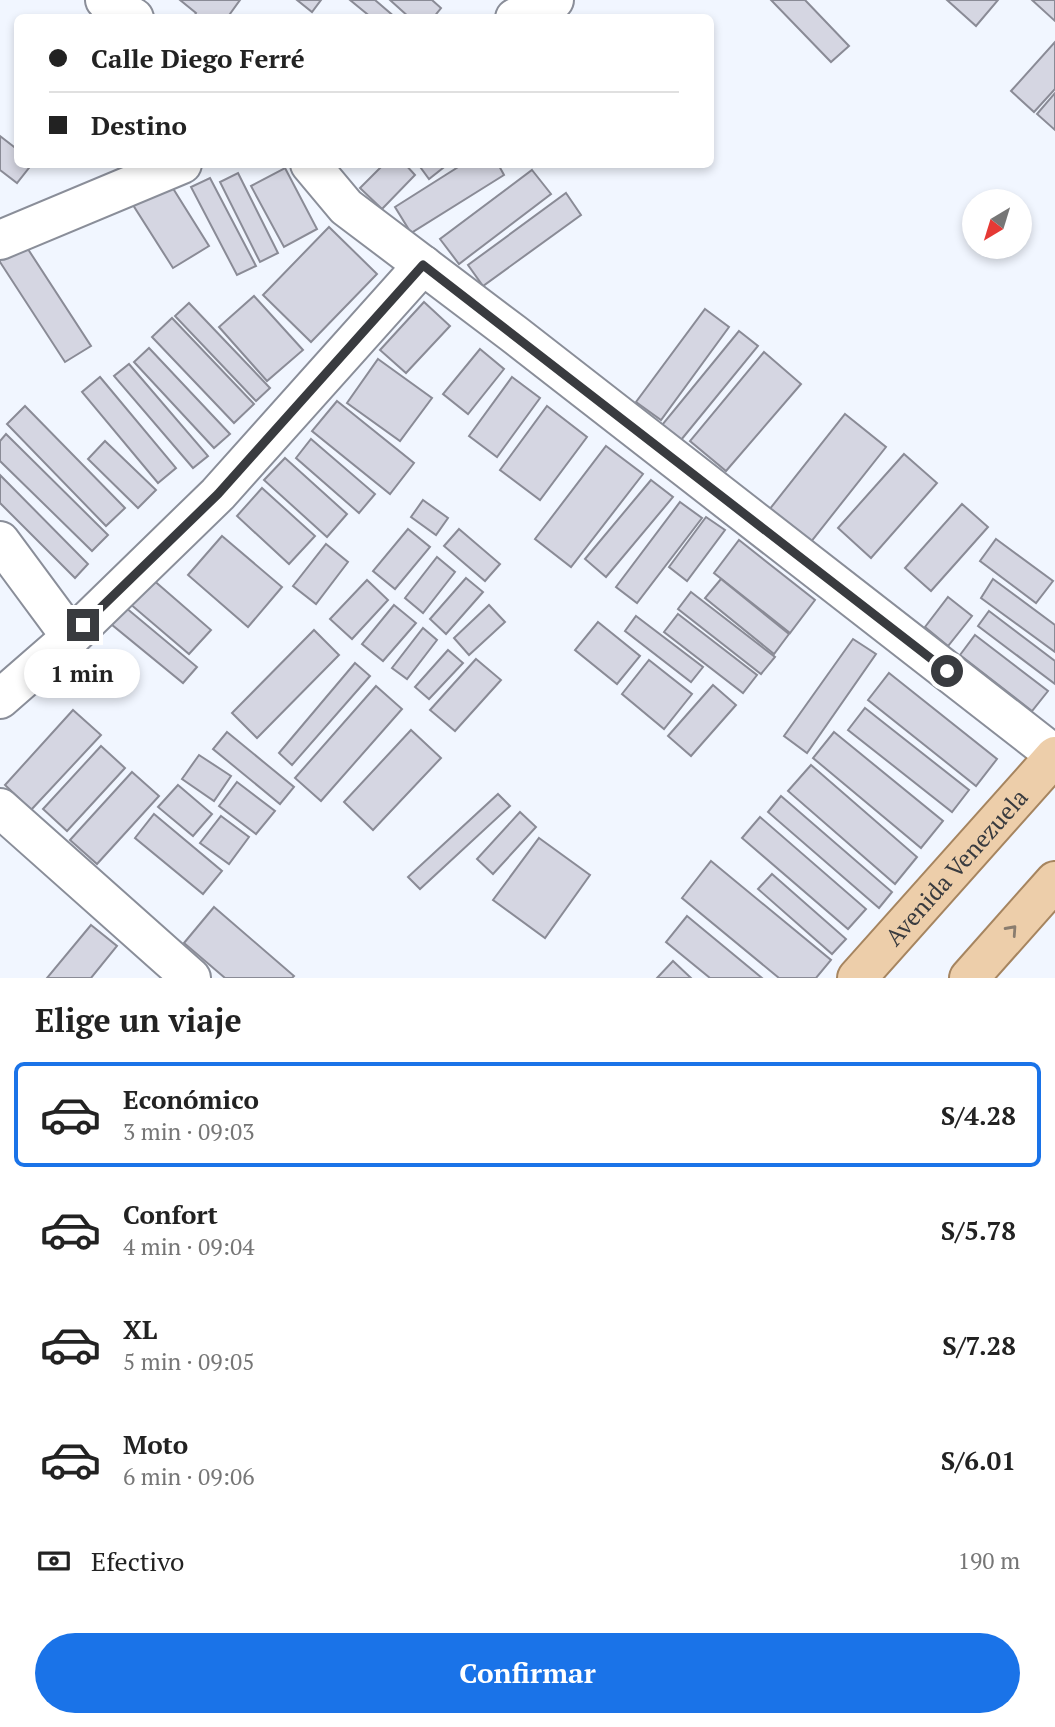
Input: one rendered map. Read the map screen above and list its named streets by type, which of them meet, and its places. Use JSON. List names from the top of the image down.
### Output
{
  "streets": {
    "main road": ["Avenida Venezuela"]
  },
  "north": "bottom left",
  "page": {
    "banner": ["Calle Diego Ferré", "Destino"],
    "bubble": "1 min",
    "heading": "Elige un viaje",
    "list": [
      {
        "name": "Económico",
        "note": "3 min · 09:03",
        "value": "S/4.28"
      },
      {
        "name": "Confort",
        "note": "4 min · 09:04",
        "value": "S/5.78"
      },
      {
        "name": "XL",
        "note": "5 min · 09:05",
        "value": "S/7.28"
      },
      {
        "name": "Moto",
        "note": "6 min · 09:06",
        "value": "S/6.01"
      }
    ],
    "pay": ["Efectivo", "190 m"],
    "buttons": "Confirmar"
  }
}
